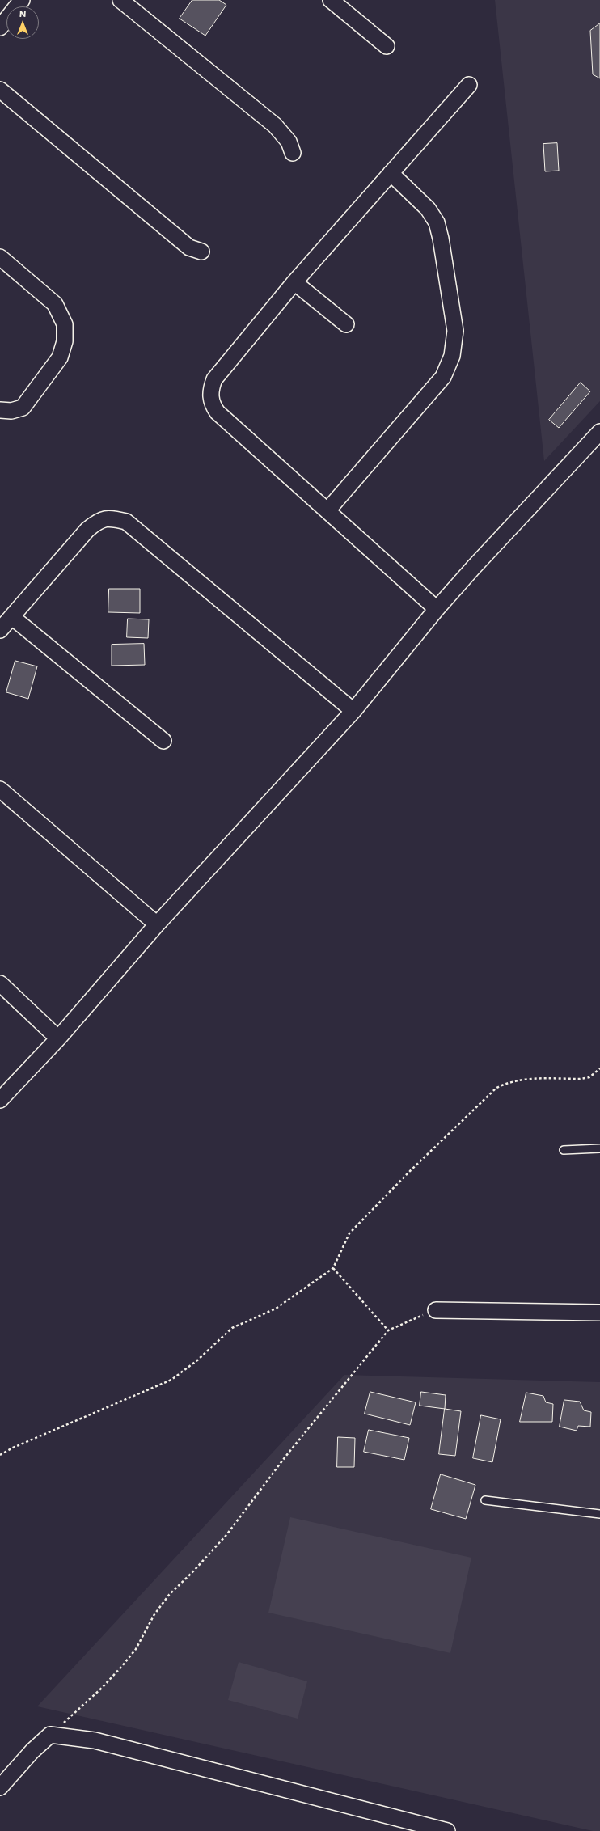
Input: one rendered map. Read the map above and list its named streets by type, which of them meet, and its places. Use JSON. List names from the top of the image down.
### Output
{
  "north": "top"
}
